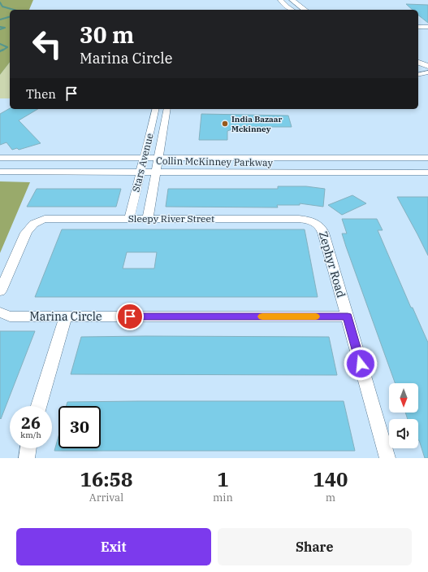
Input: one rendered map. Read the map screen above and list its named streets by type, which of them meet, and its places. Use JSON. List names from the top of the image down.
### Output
{
  "streets": {
    "street": [
      "Collin McKinney Parkway",
      "Stars Avenue",
      "Sleepy River Street",
      "Zephyr Road",
      "Marina Circle"
    ]
  },
  "crossings": [
    ["Collin McKinney Parkway", "Stars Avenue"],
    ["Stars Avenue", "Sleepy River Street"],
    ["Sleepy River Street", "Zephyr Road"],
    ["Zephyr Road", "Marina Circle"]
  ],
  "places": ["India Bazaar Mckinney"],
  "north": "bottom",
  "page": {
    "turn": ["30 m", "Marina Circle"],
    "then": "Then",
    "speed": "26 km/h",
    "limit": "30",
    "eta": [
      "16:58",
      "Arrival",
      "1",
      "min",
      "140",
      "m"
    ],
    "buttons": ["Exit", "Share"]
  }
}
